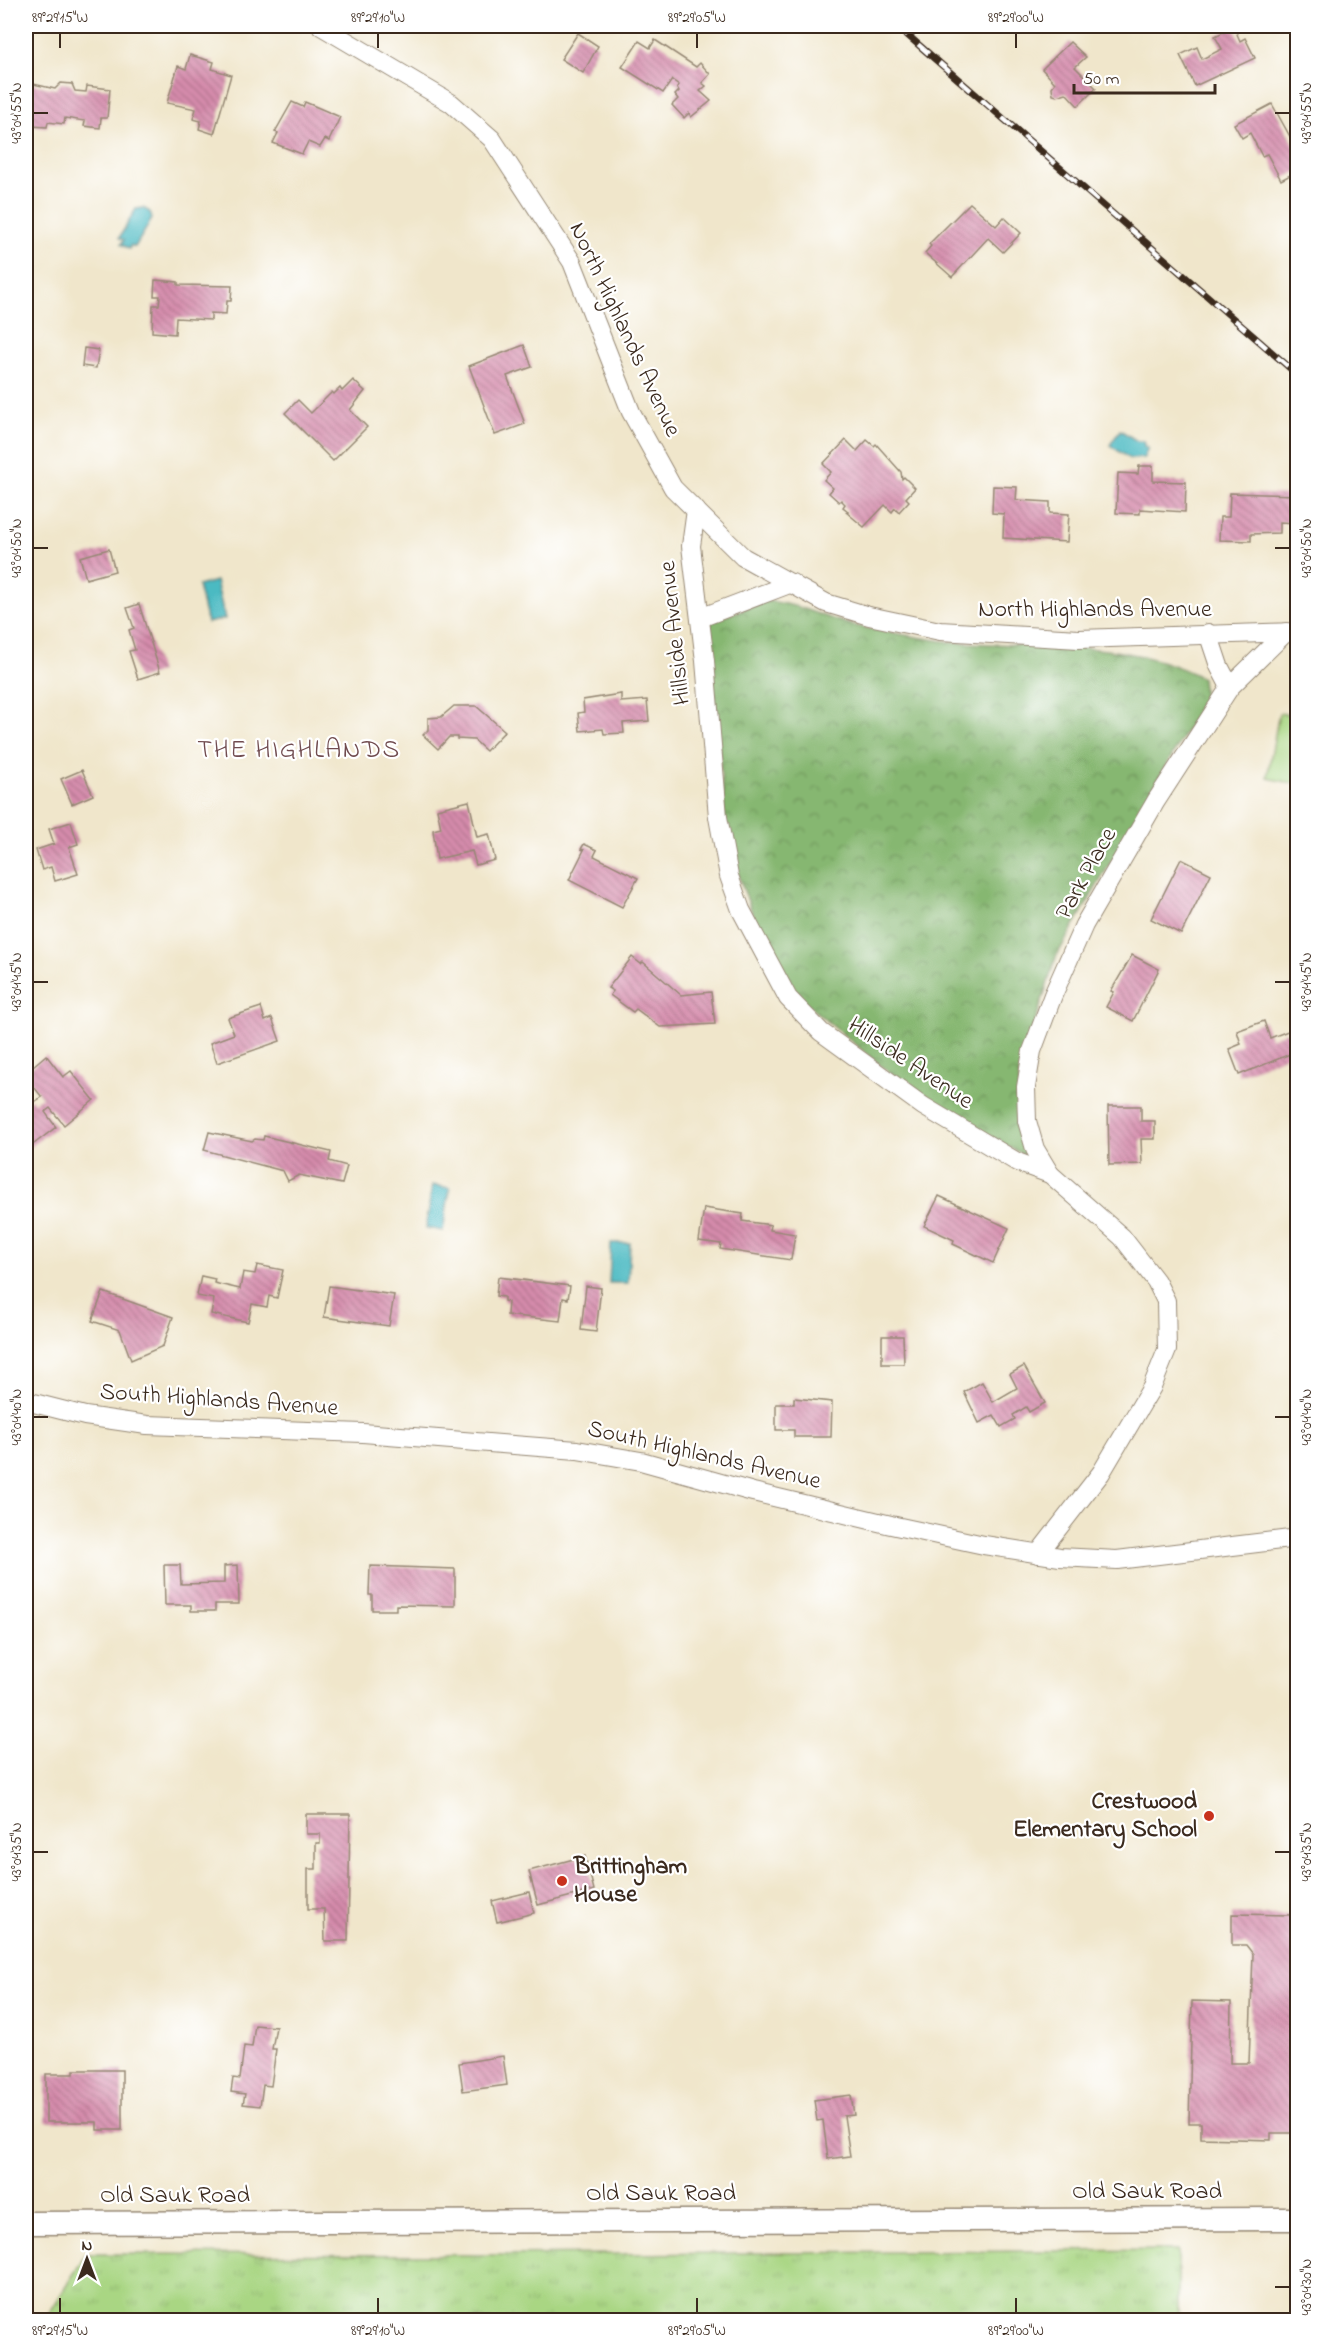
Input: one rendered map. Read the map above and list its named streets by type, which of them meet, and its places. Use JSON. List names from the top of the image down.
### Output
{
  "streets": {
    "street": [
      "North Highlands Avenue",
      "Hillside Avenue",
      "Park Place",
      "South Highlands Avenue",
      "Old Sauk Road"
    ]
  },
  "crossings": [
    ["North Highlands Avenue", "Hillside Avenue"],
    ["North Highlands Avenue", "Park Place"],
    ["Hillside Avenue", "Park Place"],
    ["Hillside Avenue", "South Highlands Avenue"]
  ],
  "districts": ["THE HIGHLANDS"],
  "places": ["Crestwood Elementary School", "Brittingham House"],
  "scale_bar": "50 m",
  "north": "top",
  "coordinates": [
    "89°29'15\"W",
    "89°29'10\"W",
    "89°29'05\"W",
    "89°29'00\"W",
    "43°04'55\"N",
    "43°04'50\"N",
    "43°04'45\"N",
    "43°04'40\"N",
    "43°04'35\"N",
    "43°04'30\"N"
  ]
}
